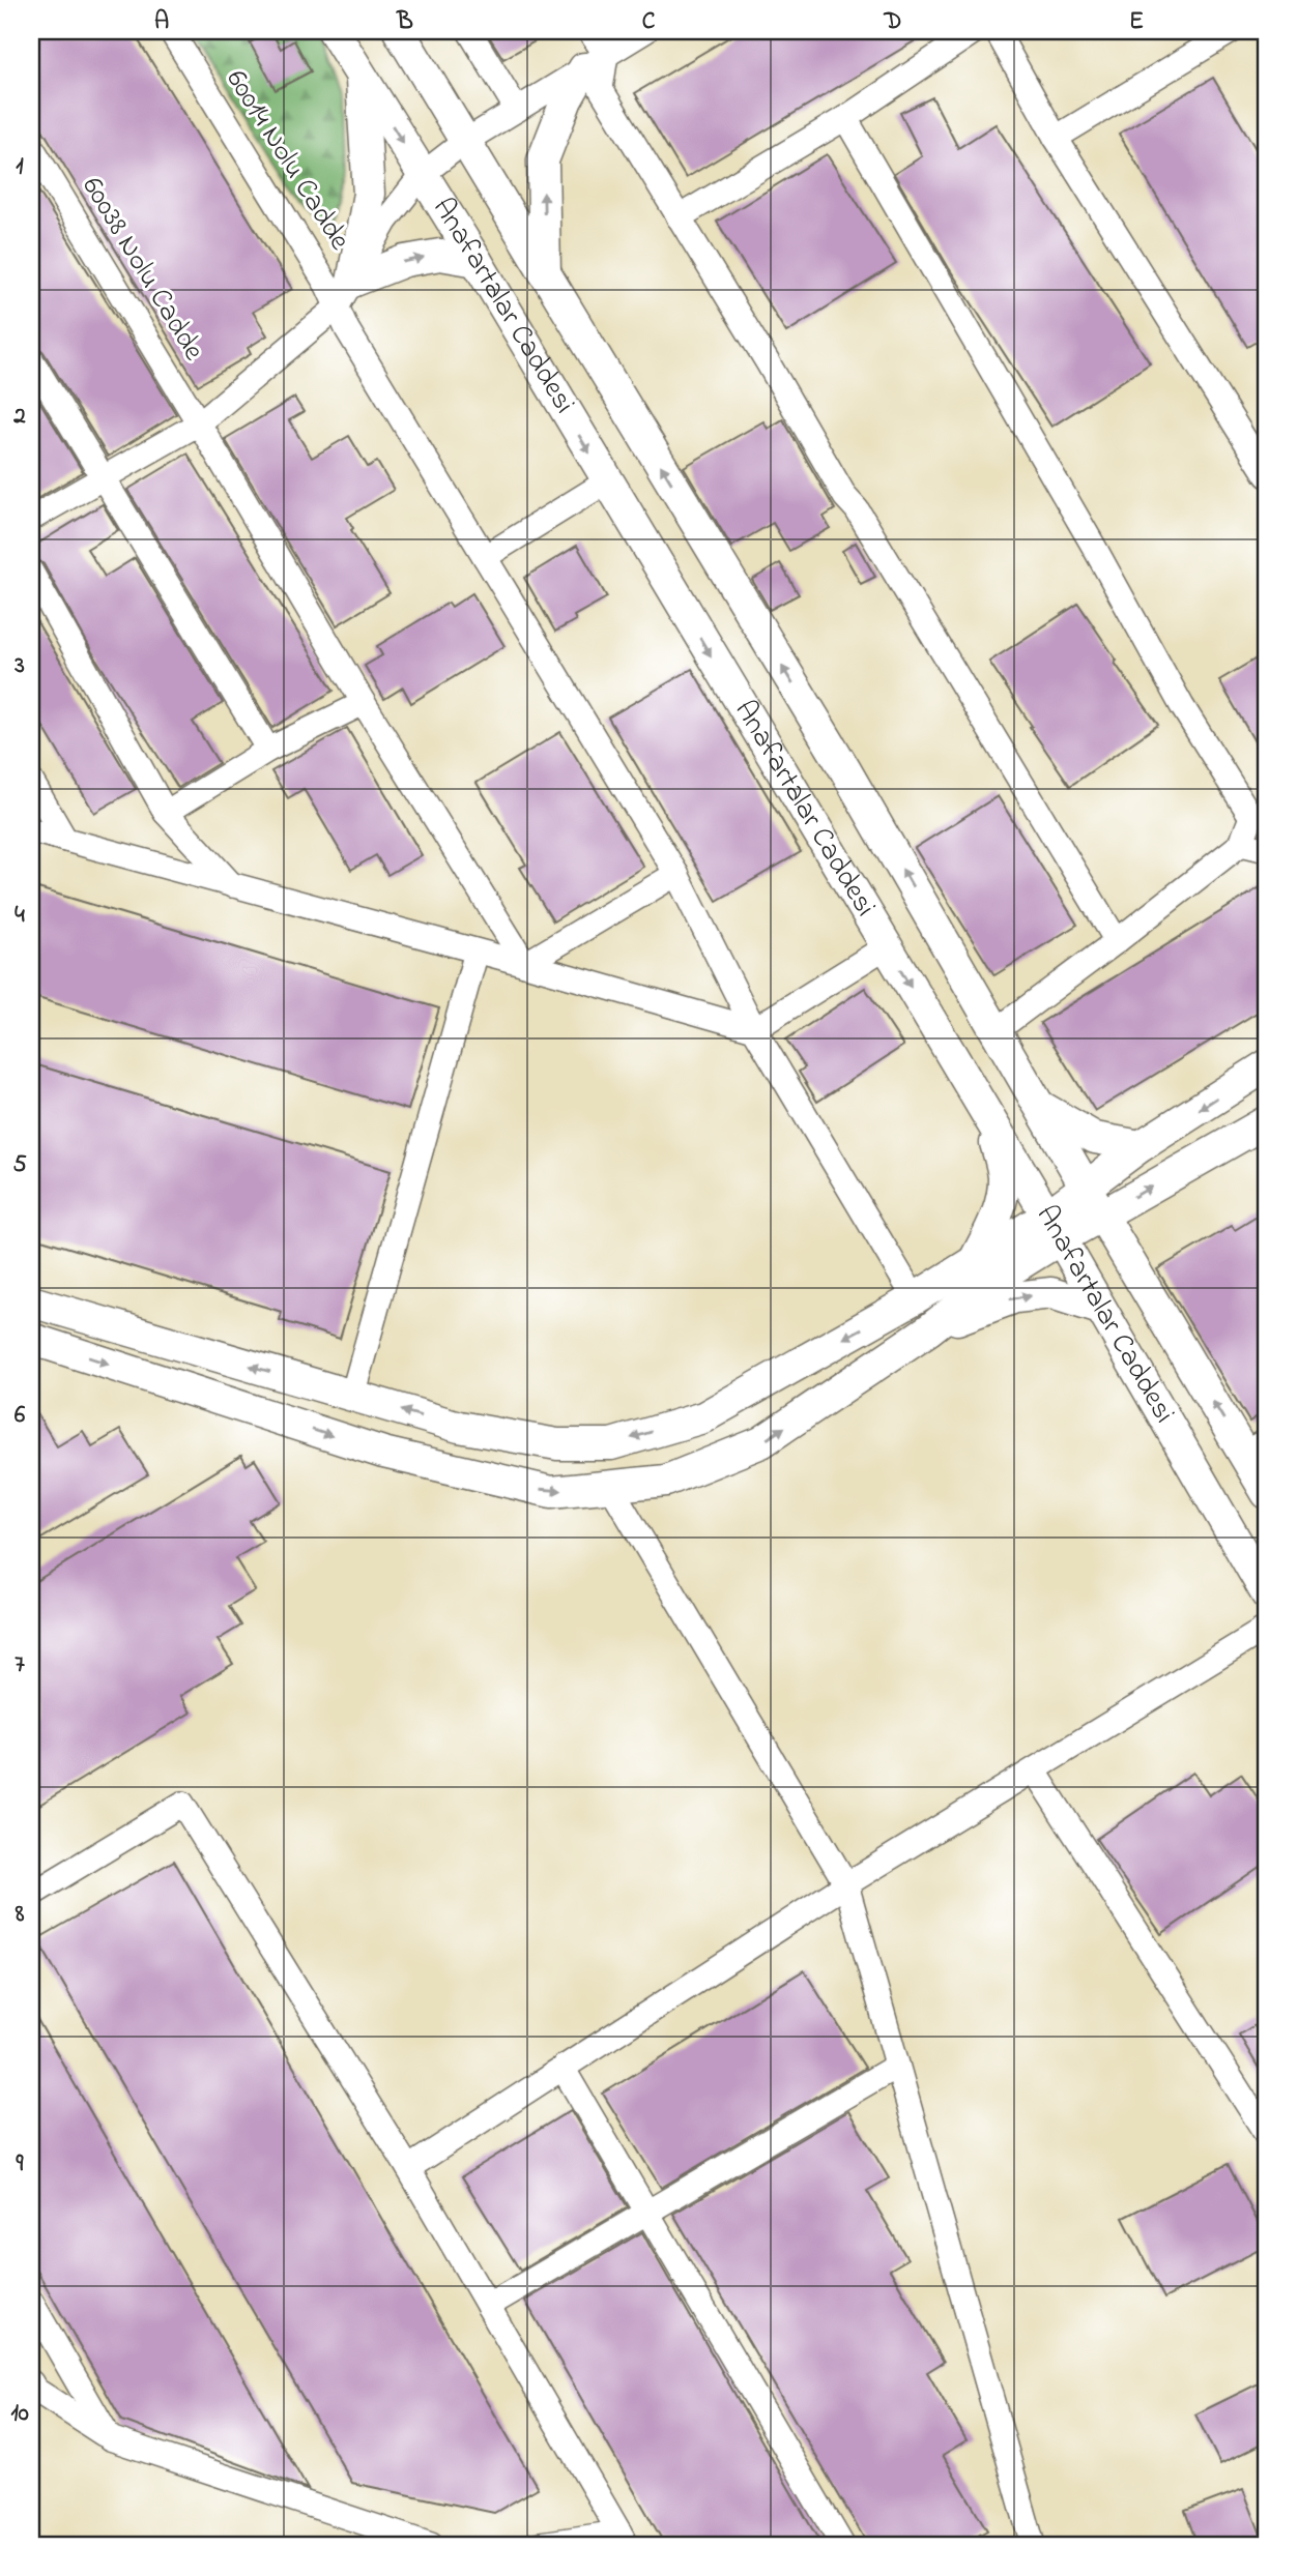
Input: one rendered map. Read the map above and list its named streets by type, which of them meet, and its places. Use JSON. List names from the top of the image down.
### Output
{
  "streets": {
    "main road": ["Anafartalar Caddesi"],
    "street": ["60014 Nolu Cadde", "60038 Nolu Cadde"]
  },
  "grid": {
    "columns": [
      "A",
      "B",
      "C",
      "D",
      "E"
    ],
    "rows": [
      "1",
      "2",
      "3",
      "4",
      "5",
      "6",
      "7",
      "8",
      "9",
      "10"
    ]
  }
}
